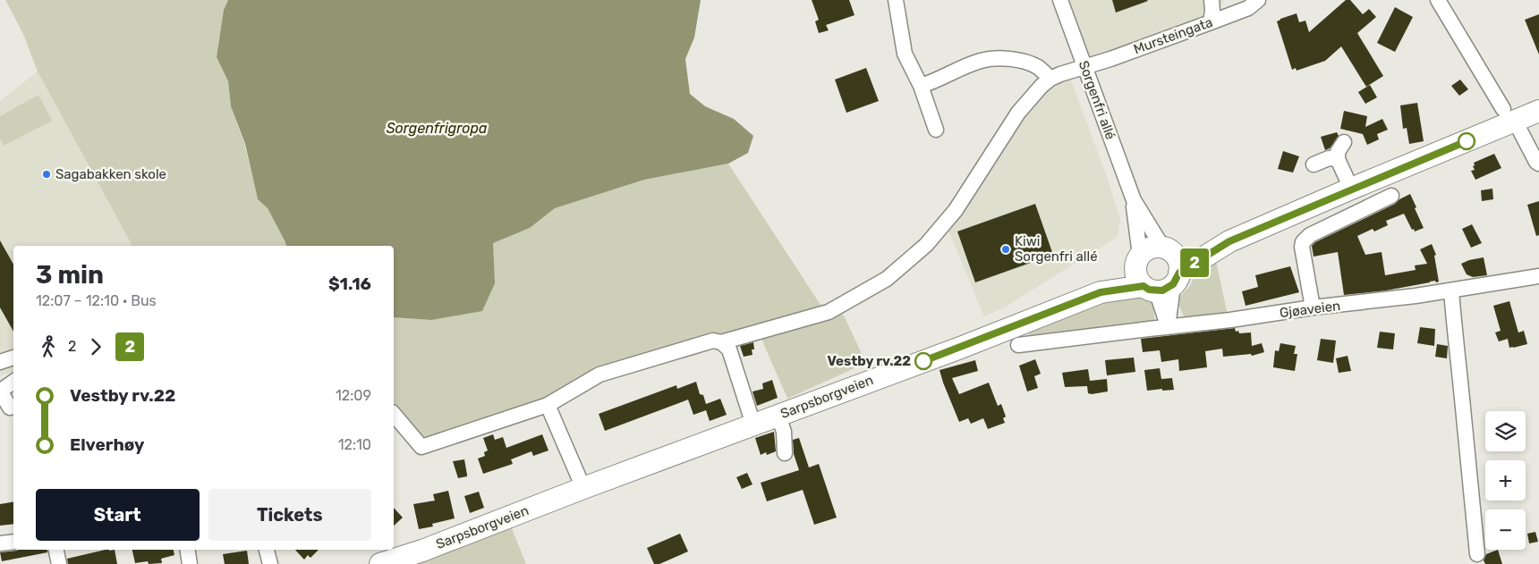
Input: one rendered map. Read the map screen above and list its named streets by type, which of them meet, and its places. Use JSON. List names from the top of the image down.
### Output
{
  "streets": {
    "highway": ["Sarpsborgveien"],
    "street": ["Mursteingata", "Sorgenfri allé", "Gjøaveien"]
  },
  "crossings": [
    ["Mursteingata", "Sorgenfri allé"]
  ],
  "water": ["Sorgenfrigropa"],
  "places": ["Sagabakken skole", "Kiwi Sorgenfri allé", "Vestby rv.22"],
  "lines": ["bus line 2"],
  "page": {
    "on_map": "2",
    "heading": ["3 min", "12:07 – 12:10 · Bus", "$1.16"],
    "legs": ["2", "2"],
    "list": [
      {
        "name": "Vestby rv.22",
        "value": "12:09"
      },
      {
        "name": "Elverhøy",
        "value": "12:10"
      }
    ],
    "map_buttons": ["+", "−"],
    "buttons": ["Start", "Tickets"]
  }
}
